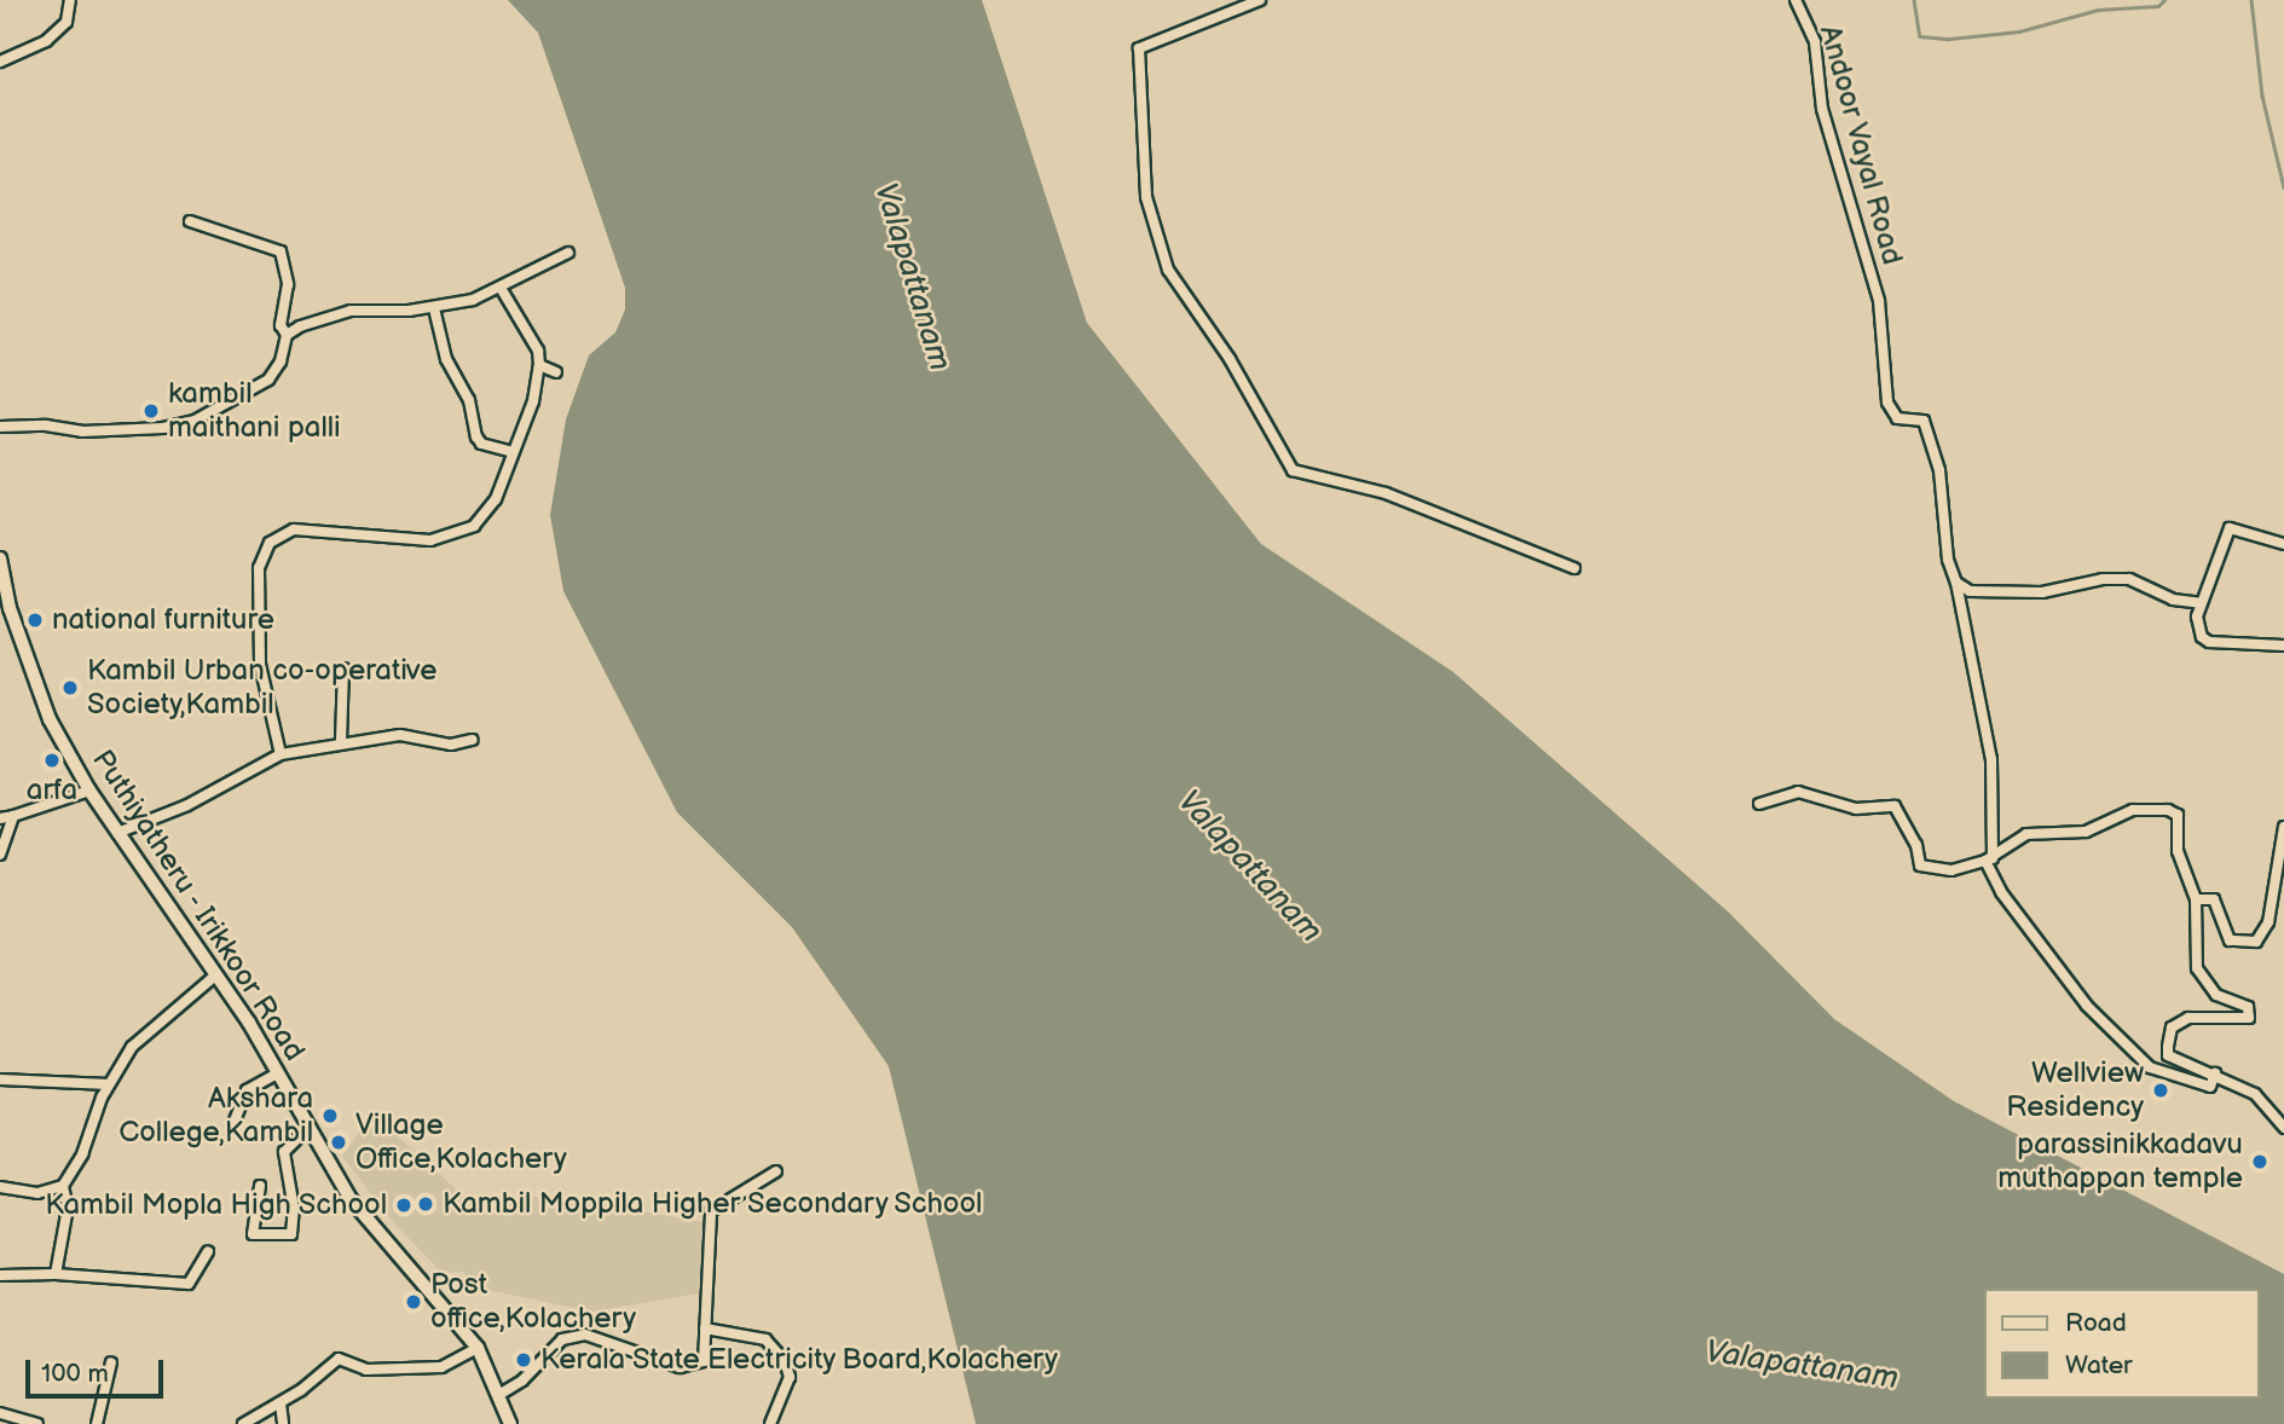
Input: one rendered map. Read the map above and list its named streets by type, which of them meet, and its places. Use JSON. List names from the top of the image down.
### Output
{
  "streets": {
    "main road": ["Puthiyatheru - Irikkoor Road"],
    "street": ["Andoor Vayal Road"]
  },
  "water": ["Valapattanam"],
  "places": [
    "kambil maithani palli",
    "national furniture",
    "Kambil Urban co-operative Society,Kambil",
    "arfa",
    "Wellview Residency",
    "Akshara College,Kambil",
    "Village Office,Kolachery",
    "parassinikkadavu muthappan temple",
    "Kambil Moppila Higher Secondary School",
    "Kambil Mopla High School",
    "Post office,Kolachery",
    "Kerala State Electricity Board,Kolachery"
  ],
  "legend": ["Road", "Water"],
  "scale_bar": "100 m"
}
